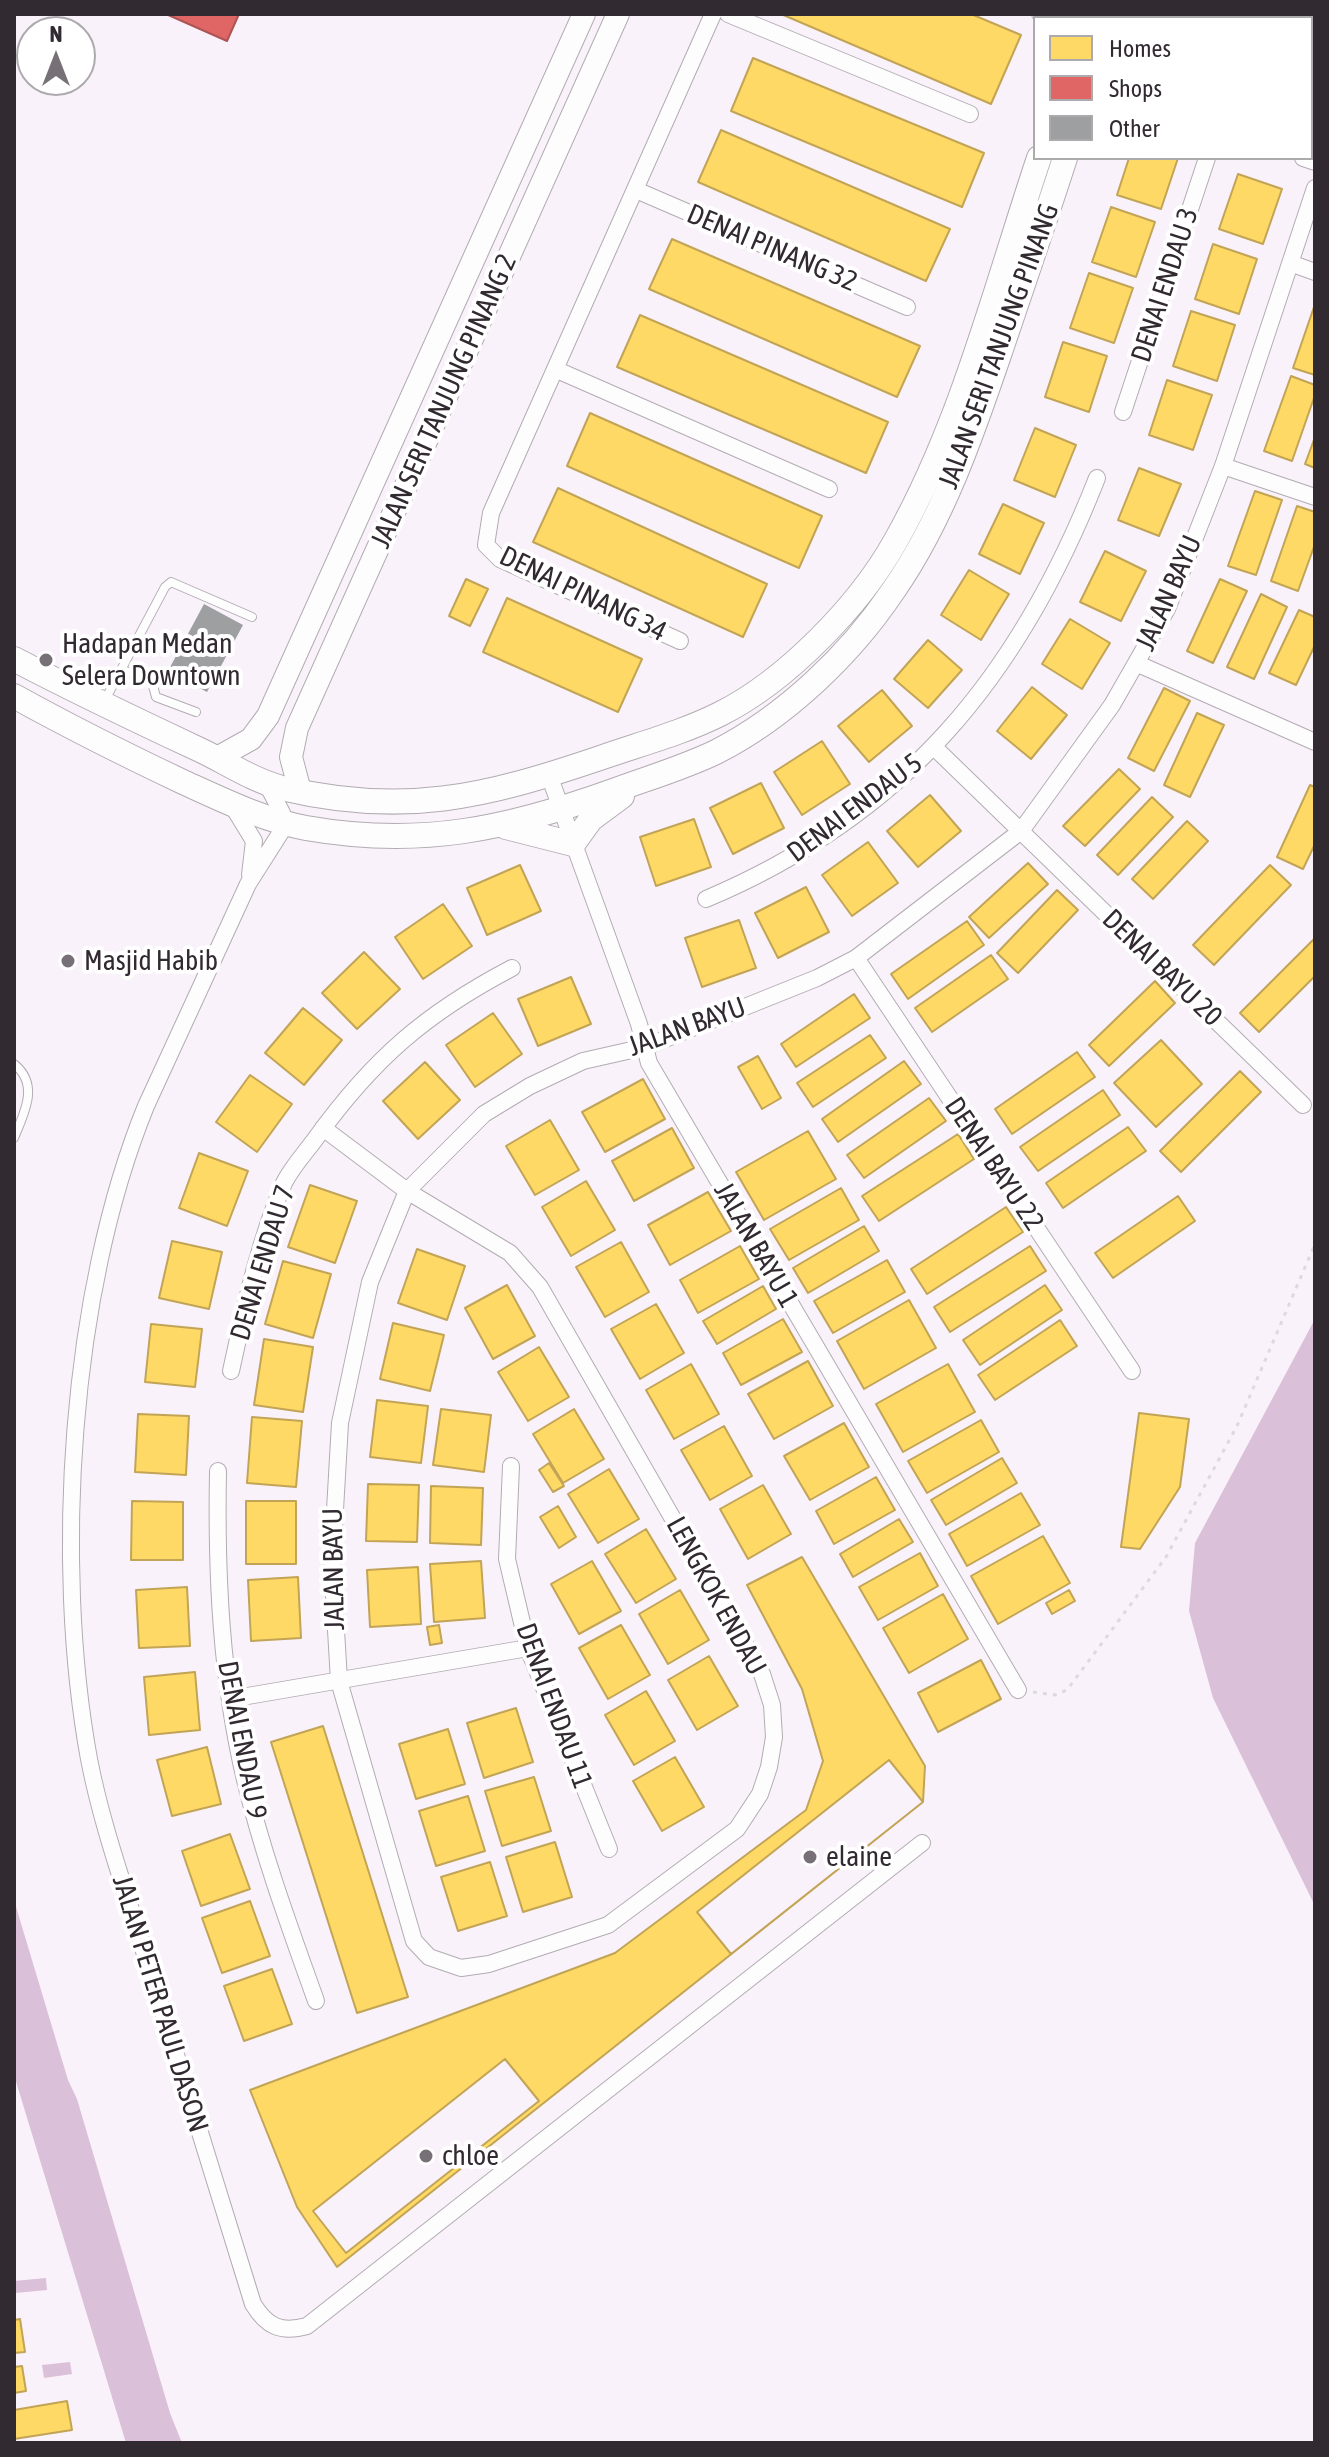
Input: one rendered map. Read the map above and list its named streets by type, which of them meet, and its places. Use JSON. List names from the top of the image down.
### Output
{
  "streets": {
    "main road": ["JALAN SERI TANJUNG PINANG"],
    "street": [
      "DENAI PINANG 32",
      "DENAI ENDAU 3",
      "JALAN SERI TANJUNG PINANG 2",
      "JALAN BAYU",
      "DENAI PINANG 34",
      "DENAI ENDAU 5",
      "DENAI BAYU 20",
      "DENAI BAYU 22",
      "JALAN BAYU 1",
      "DENAI ENDAU 7",
      "LENGKOK ENDAU",
      "DENAI ENDAU 11",
      "DENAI ENDAU 9",
      "JALAN PETER PAUL DASON"
    ]
  },
  "crossings": [
    ["JALAN SERI TANJUNG PINANG", "JALAN SERI TANJUNG PINANG 2"],
    ["JALAN SERI TANJUNG PINANG", "JALAN BAYU 1"],
    ["JALAN SERI TANJUNG PINANG", "JALAN PETER PAUL DASON"],
    ["JALAN BAYU", "DENAI BAYU 20"],
    ["JALAN BAYU", "DENAI BAYU 22"],
    ["JALAN BAYU", "JALAN BAYU 1"],
    ["JALAN BAYU", "LENGKOK ENDAU"],
    ["DENAI ENDAU 5", "DENAI BAYU 20"],
    ["DENAI ENDAU 7", "LENGKOK ENDAU"]
  ],
  "places": [
    "Hadapan Medan Selera Downtown",
    "Masjid Habib",
    "elaine",
    "chloe"
  ],
  "legend": ["Homes", "Shops", "Other"],
  "north": "top"
}
